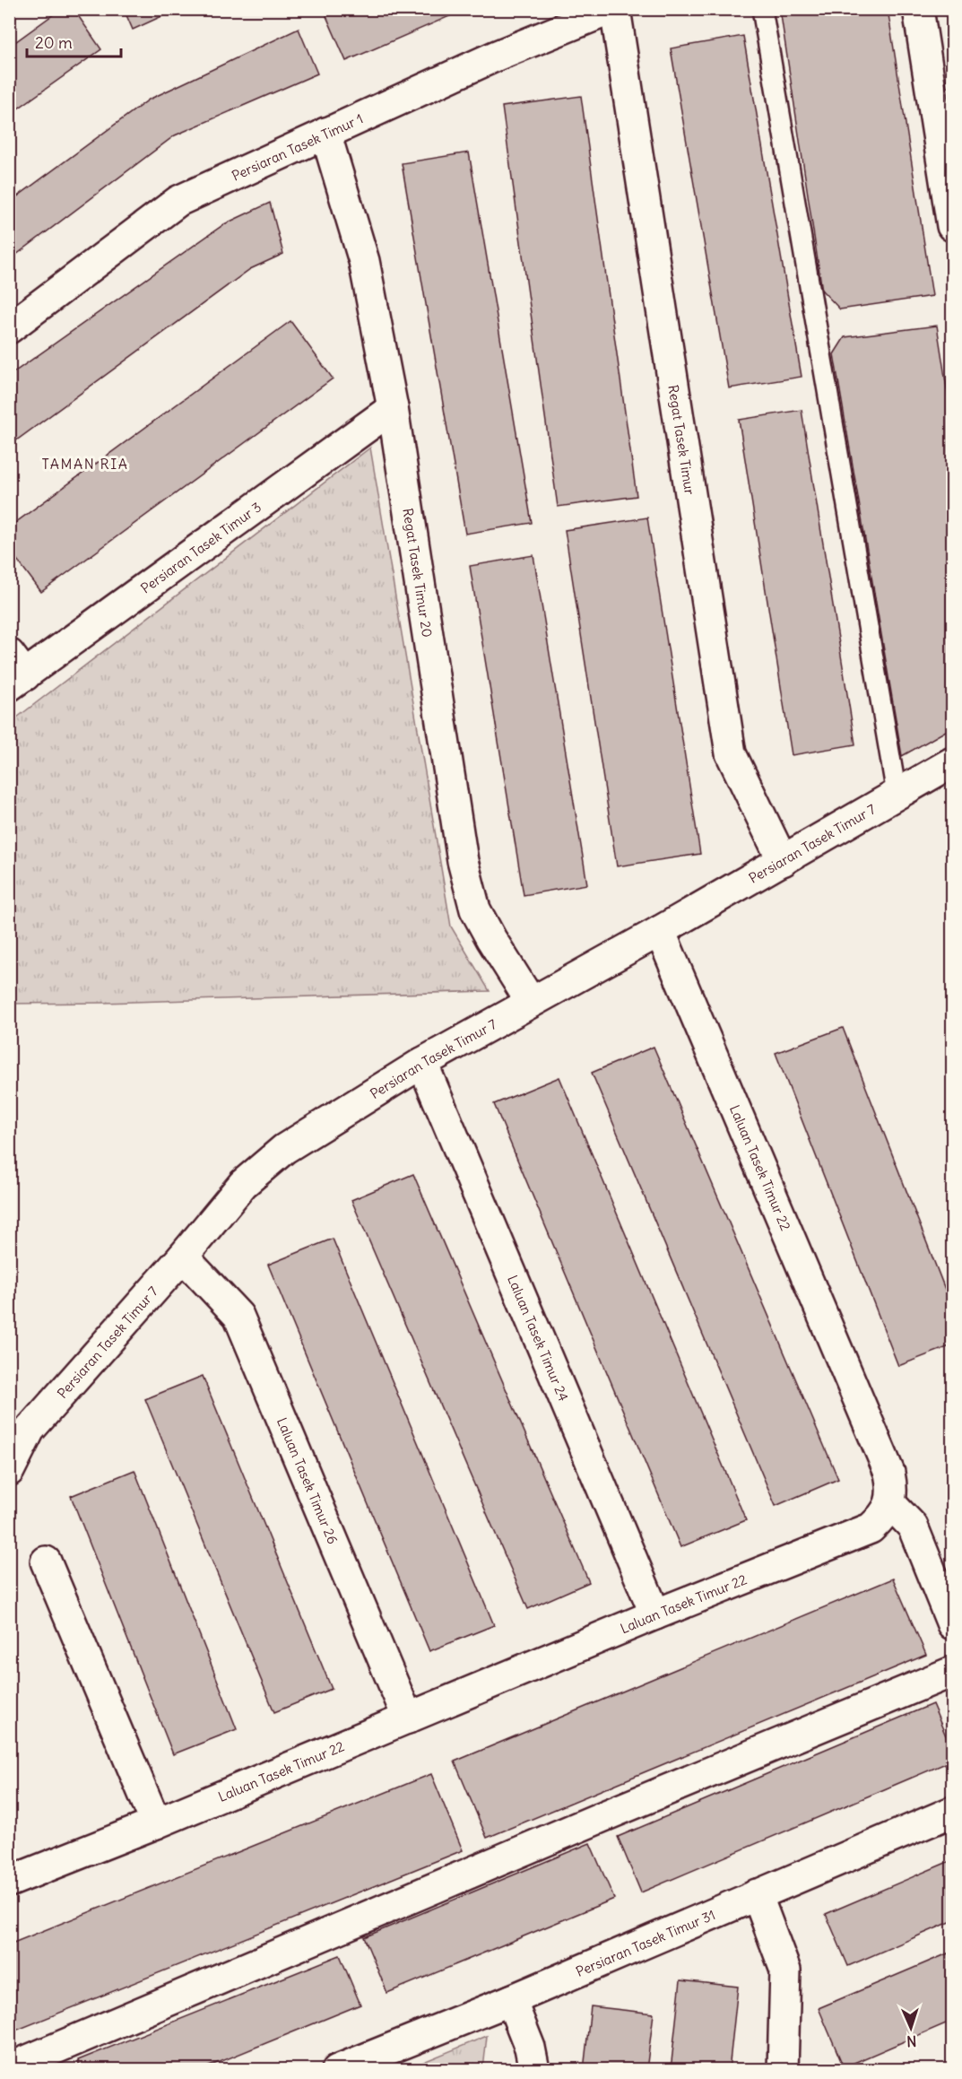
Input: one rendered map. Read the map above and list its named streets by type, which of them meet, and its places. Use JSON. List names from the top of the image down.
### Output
{
  "streets": {
    "street": [
      "Persiaran Tasek Timur 1",
      "Regat Tasek Timur",
      "Persiaran Tasek Timur 3",
      "Regat Tasek Timur 20",
      "Persiaran Tasek Timur 7",
      "Laluan Tasek Timur 22",
      "Laluan Tasek Timur 24",
      "Laluan Tasek Timur 26",
      "Persiaran Tasek Timur 31"
    ]
  },
  "crossings": [
    ["Persiaran Tasek Timur 1", "Regat Tasek Timur"],
    ["Persiaran Tasek Timur 1", "Regat Tasek Timur 20"],
    ["Regat Tasek Timur", "Persiaran Tasek Timur 7"],
    ["Persiaran Tasek Timur 3", "Regat Tasek Timur 20"],
    ["Regat Tasek Timur 20", "Persiaran Tasek Timur 7"],
    ["Persiaran Tasek Timur 7", "Laluan Tasek Timur 22"],
    ["Persiaran Tasek Timur 7", "Laluan Tasek Timur 24"],
    ["Persiaran Tasek Timur 7", "Laluan Tasek Timur 26"],
    ["Laluan Tasek Timur 22", "Laluan Tasek Timur 24"],
    ["Laluan Tasek Timur 22", "Laluan Tasek Timur 26"]
  ],
  "districts": ["TAMAN RIA"],
  "scale_bar": "20 m",
  "north": "bottom"
}
